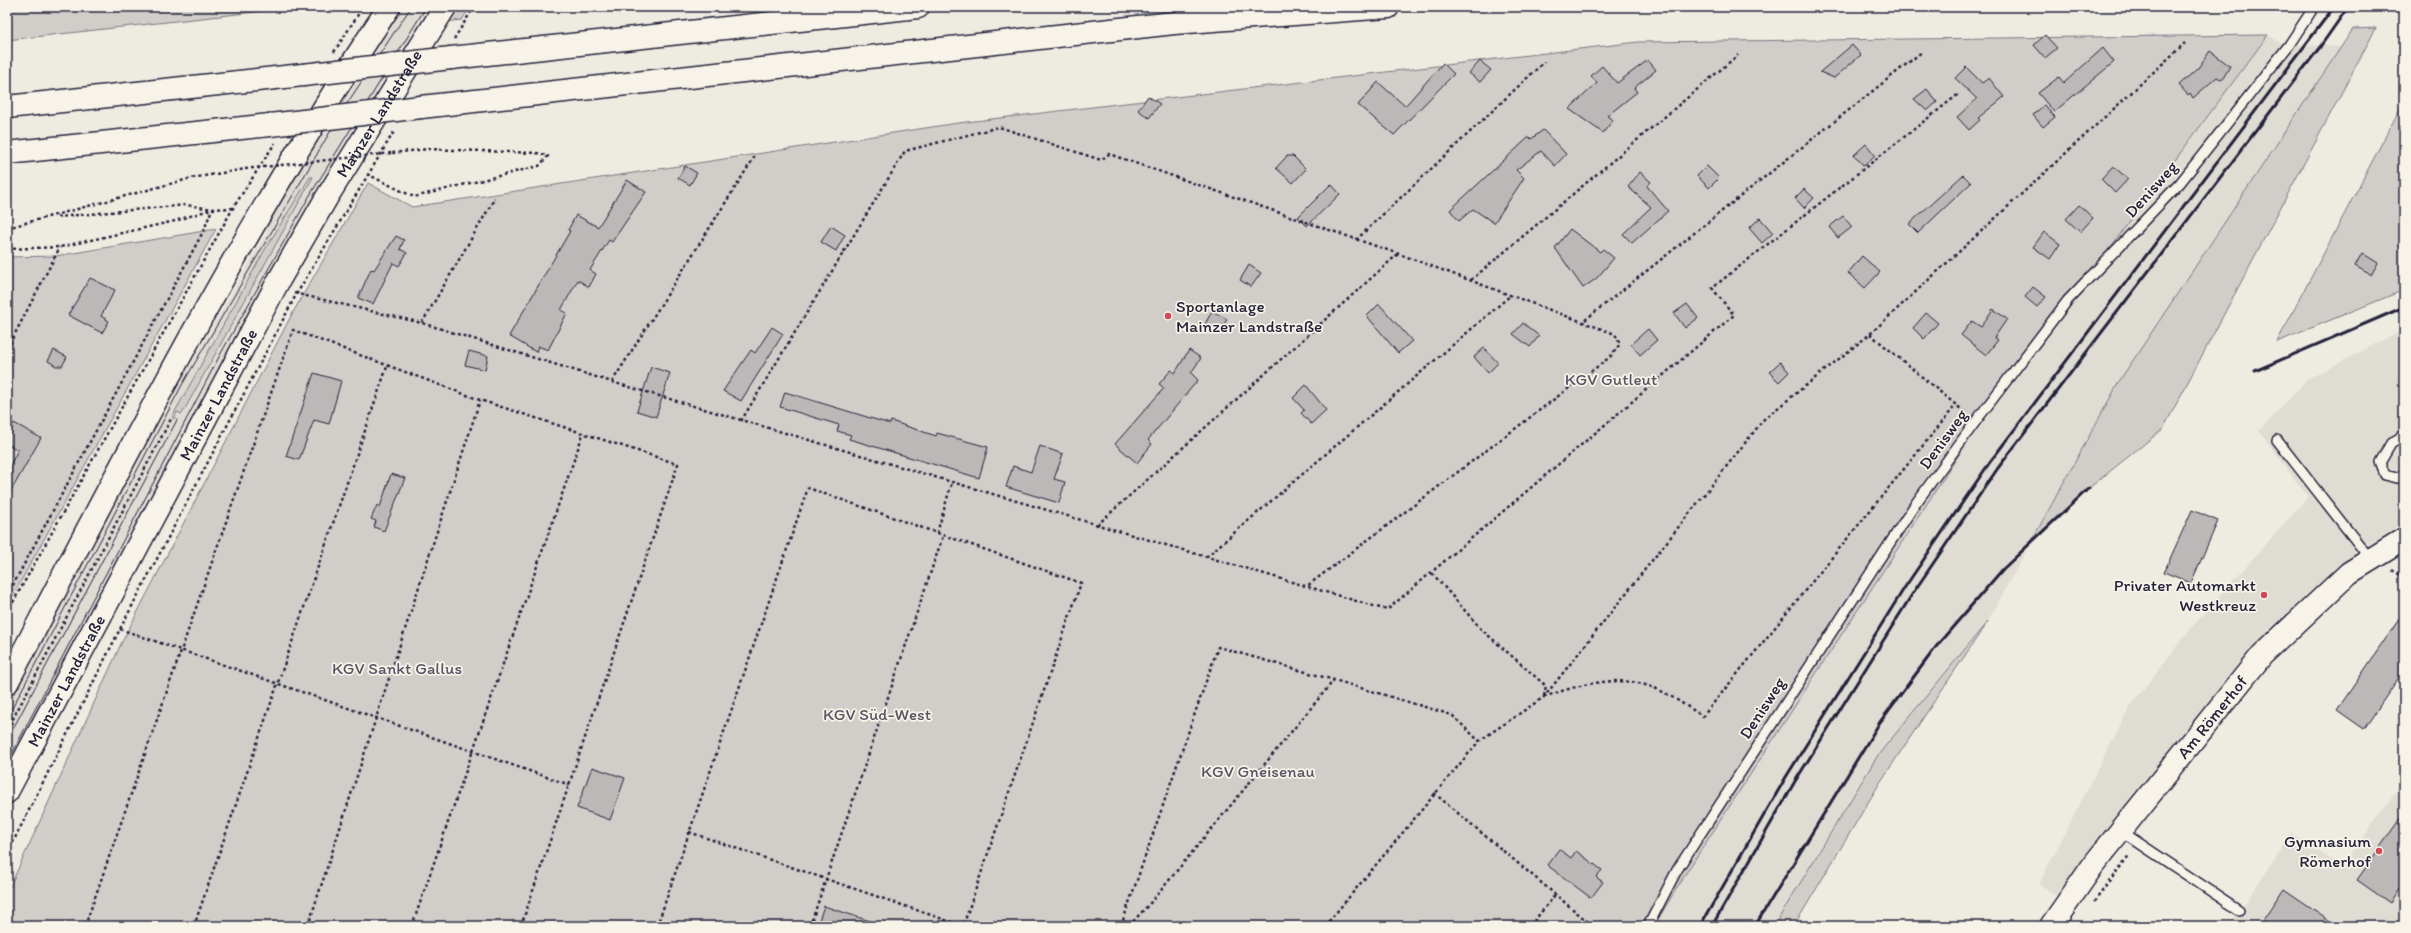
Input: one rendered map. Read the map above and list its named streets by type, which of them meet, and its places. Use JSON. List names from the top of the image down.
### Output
{
  "streets": {
    "main road": ["Mainzer Landstraße", "Am Römerhof"],
    "lane": ["Denisweg"]
  },
  "parks": [
    "KGV Gutleut",
    "KGV Sankt Gallus",
    "KGV Süd-West",
    "KGV Gneisenau"
  ],
  "places": ["Sportanlage Mainzer Landstraße", "Privater Automarkt Westkreuz", "Gymnasium Römerhof"]
}
